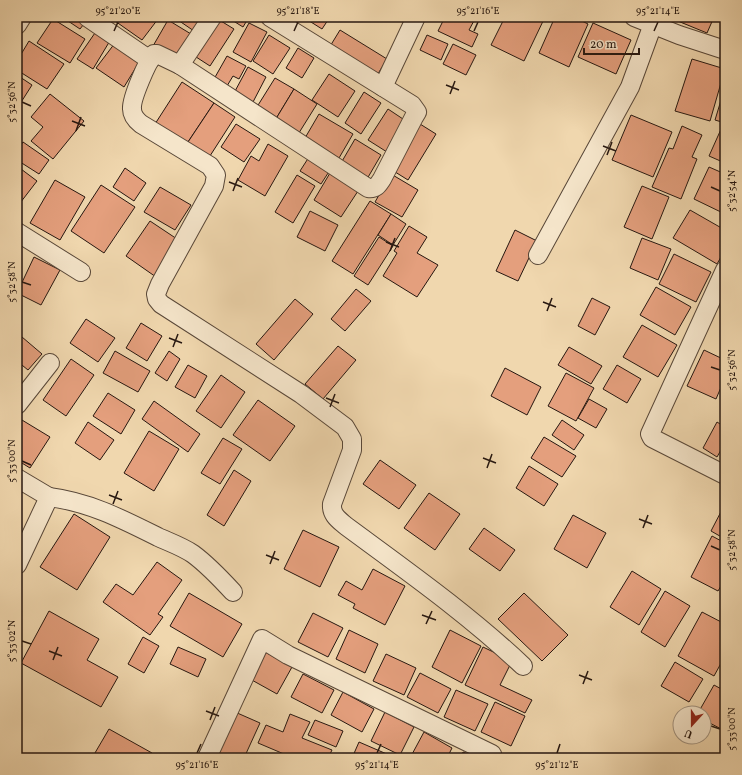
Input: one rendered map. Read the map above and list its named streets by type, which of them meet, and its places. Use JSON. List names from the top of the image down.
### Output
{
  "scale_bar": "20 m",
  "north": "bottom",
  "coordinates": [
    "95°21'20\"E",
    "95°21'18\"E",
    "95°21'16\"E",
    "95°21'14\"E",
    "5°32'56\"N",
    "5°32'54\"N",
    "5°32'58\"N",
    "5°33'00\"N",
    "5°33'02\"N",
    "95°21'12\"E"
  ]
}
